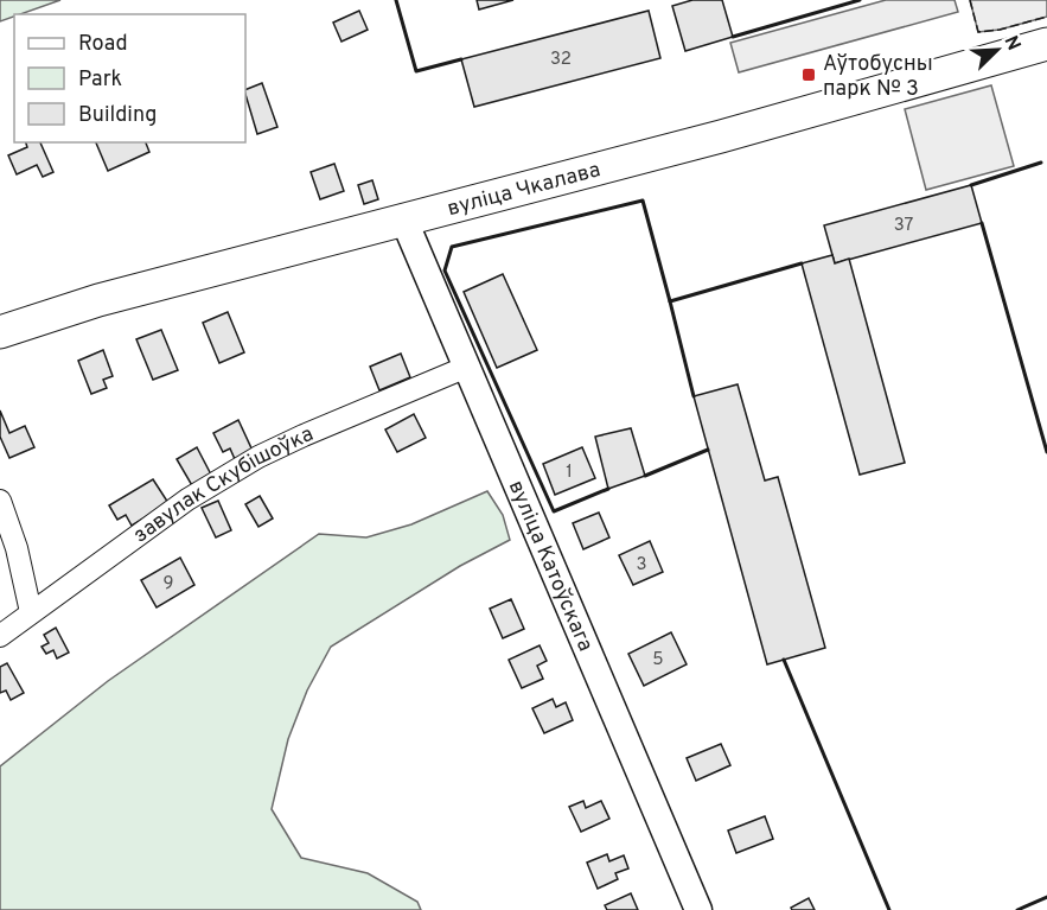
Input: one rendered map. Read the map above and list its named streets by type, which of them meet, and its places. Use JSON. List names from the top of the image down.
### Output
{
  "streets": {
    "highway": ["вуліца Чкалава"],
    "main road": ["вуліца Катоўскага"],
    "street": ["завулак Скубішоўка"]
  },
  "crossings": [
    ["вуліца Чкалава", "вуліца Катоўскага"],
    ["завулак Скубішоўка", "вуліца Катоўскага"]
  ],
  "places": {
    "transit": ["Аўтобусны парк № 3"]
  },
  "house_numbers": [
    "32",
    "37",
    "1",
    "3",
    "9",
    "5"
  ],
  "legend": ["Road", "Park", "Building"],
  "north": "top right"
}
